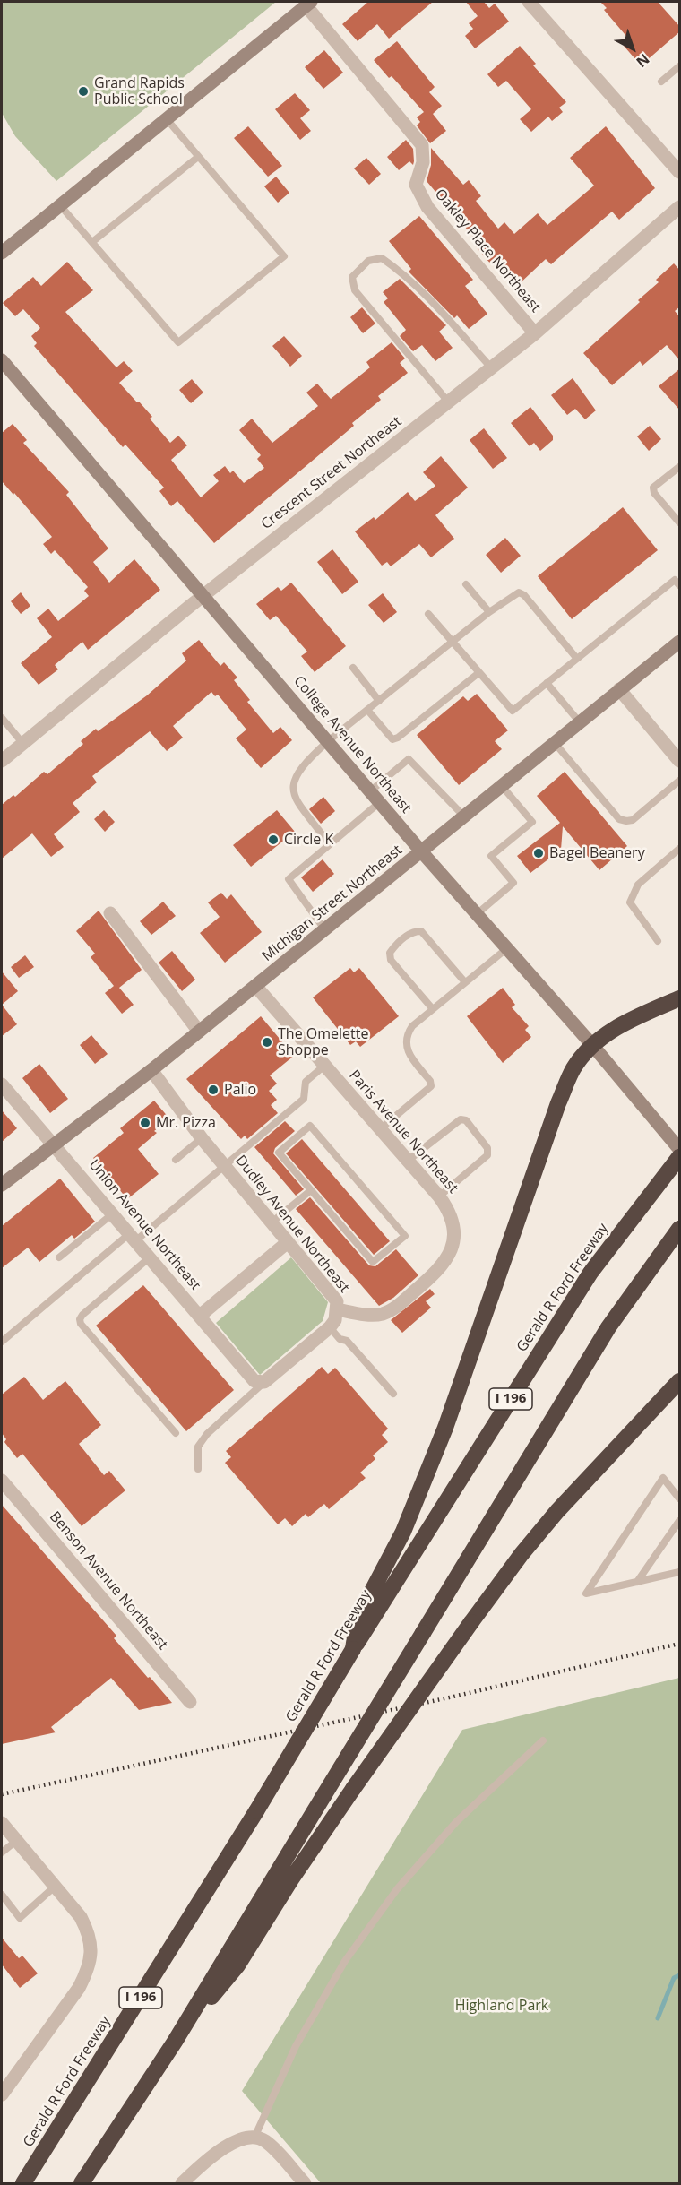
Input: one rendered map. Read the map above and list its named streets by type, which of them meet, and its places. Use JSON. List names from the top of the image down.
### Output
{
  "streets": {
    "highway": ["Gerald R Ford Freeway", "I 196"],
    "main road": ["College Avenue Northeast", "Michigan Street Northeast"],
    "street": [
      "Oakley Place Northeast",
      "Crescent Street Northeast",
      "Paris Avenue Northeast",
      "Dudley Avenue Northeast",
      "Union Avenue Northeast",
      "Benson Avenue Northeast"
    ]
  },
  "crossings": [
    ["Oakley Place Northeast", "Crescent Street Northeast"],
    ["Crescent Street Northeast", "College Avenue Northeast"],
    ["College Avenue Northeast", "Michigan Street Northeast"],
    ["Michigan Street Northeast", "Paris Avenue Northeast"],
    ["Michigan Street Northeast", "Dudley Avenue Northeast"],
    ["Michigan Street Northeast", "Union Avenue Northeast"],
    ["Paris Avenue Northeast", "Dudley Avenue Northeast"]
  ],
  "parks": ["Highland Park"],
  "places": [
    "Grand Rapids Public School",
    "Circle K",
    "Bagel Beanery",
    "The Omelette Shoppe",
    "Palio",
    "Mr. Pizza"
  ],
  "north": "bottom right"
}
